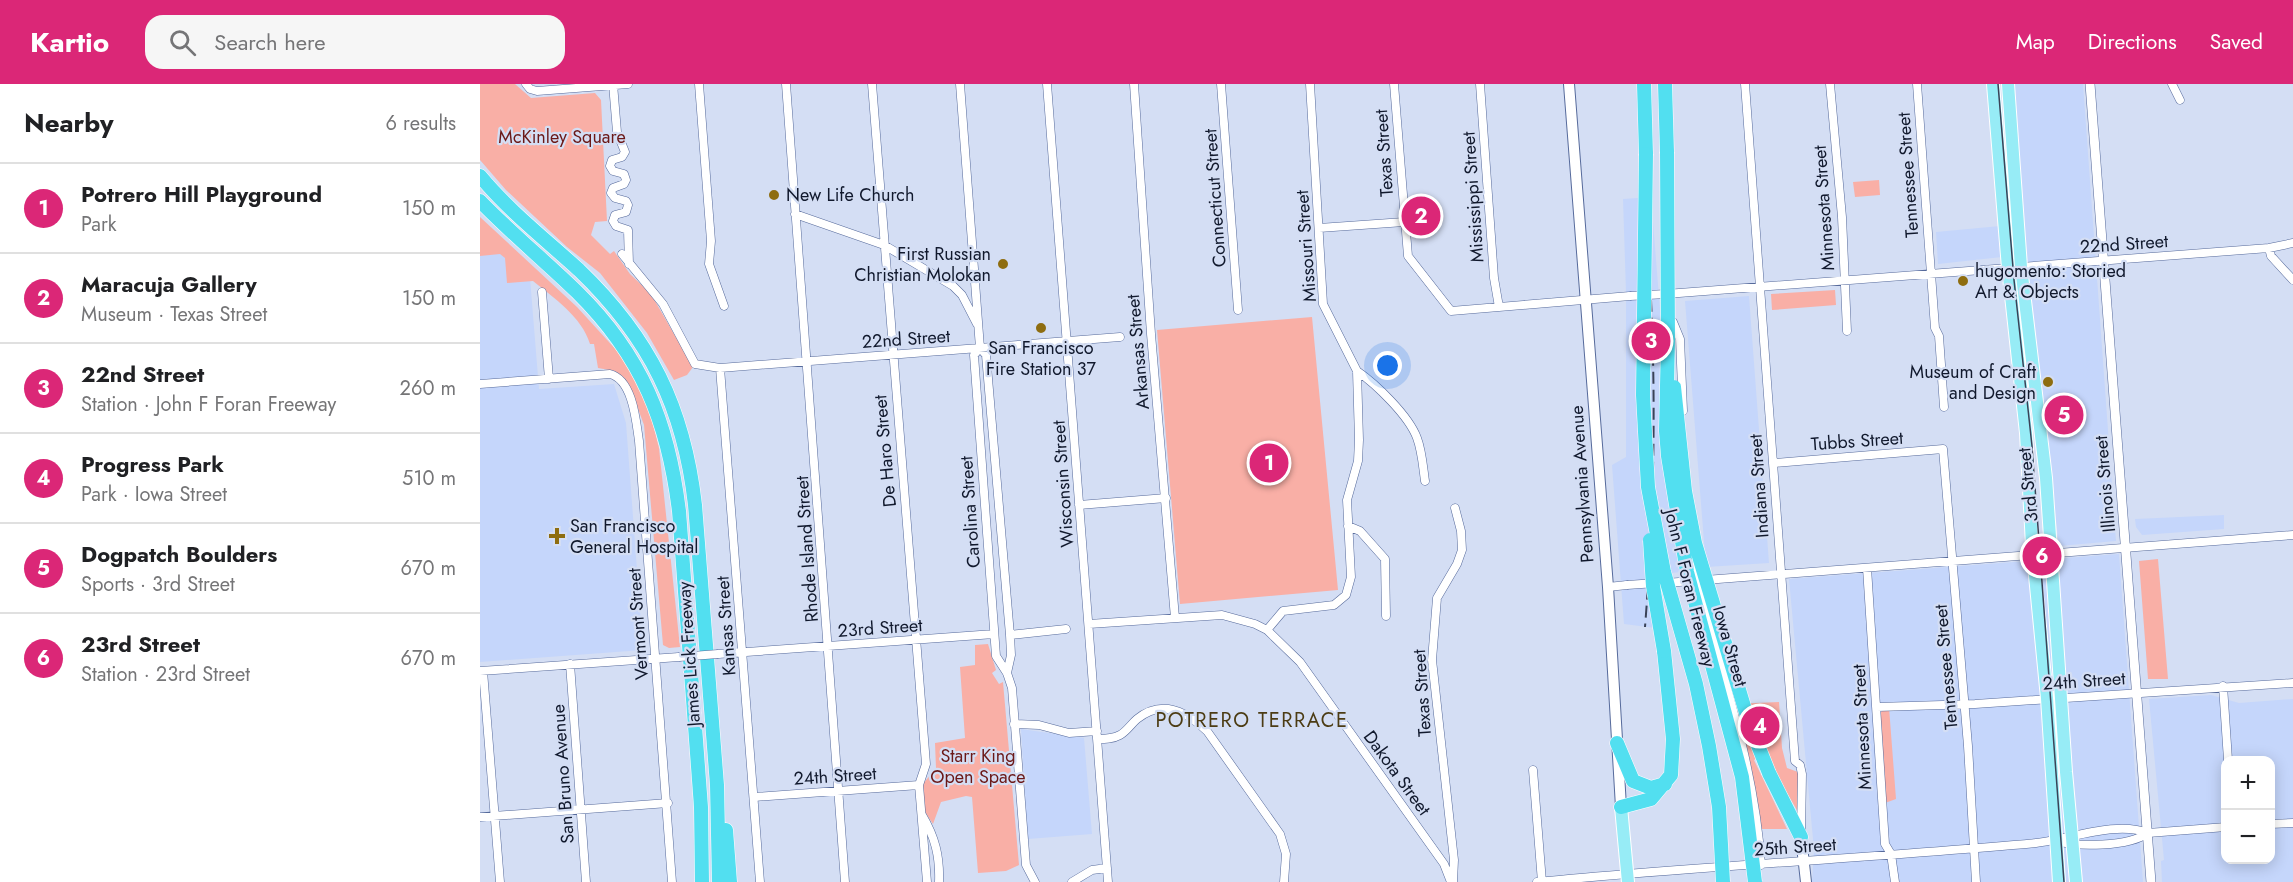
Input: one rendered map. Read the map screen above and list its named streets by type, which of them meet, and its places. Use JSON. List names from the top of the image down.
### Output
{
  "streets": {
    "highway": ["John F Foran Freeway", "James Lick Freeway"],
    "main road": ["Pennsylvania Avenue", "3rd Street", "Indiana Street"],
    "street": [
      "Texas Street",
      "Tennessee Street",
      "Mississippi Street",
      "Connecticut Street",
      "Minnesota Street",
      "22nd Street",
      "Missouri Street",
      "Arkansas Street",
      "Tubbs Street",
      "De Haro Street",
      "Wisconsin Street",
      "Illinois Street",
      "Carolina Street",
      "Rhode Island Street",
      "Vermont Street",
      "Kansas Street",
      "23rd Street",
      "Iowa Street",
      "24th Street",
      "Dakota Street",
      "San Bruno Avenue",
      "25th Street"
    ]
  },
  "crossings": [
    ["Texas Street", "22nd Street"],
    ["Texas Street", "Dakota Street"],
    ["Tennessee Street", "22nd Street"],
    ["Tennessee Street", "Tubbs Street"],
    ["Tennessee Street", "24th Street"],
    ["Tennessee Street", "25th Street"],
    ["Mississippi Street", "22nd Street"],
    ["Minnesota Street", "22nd Street"],
    ["Minnesota Street", "24th Street"],
    ["Minnesota Street", "25th Street"],
    ["22nd Street", "De Haro Street"],
    ["22nd Street", "Wisconsin Street"],
    ["22nd Street", "Pennsylvania Avenue"],
    ["22nd Street", "Illinois Street"],
    ["22nd Street", "3rd Street"],
    ["22nd Street", "Indiana Street"],
    ["22nd Street", "Carolina Street"],
    ["22nd Street", "Rhode Island Street"],
    ["22nd Street", "Kansas Street"],
    ["22nd Street", "Iowa Street"],
    ["Missouri Street", "Dakota Street"],
    ["Tubbs Street", "Indiana Street"],
    ["De Haro Street", "23rd Street"],
    ["De Haro Street", "24th Street"],
    ["Pennsylvania Avenue", "25th Street"],
    ["Illinois Street", "24th Street"],
    ["Illinois Street", "25th Street"],
    ["3rd Street", "24th Street"],
    ["3rd Street", "25th Street"],
    ["Indiana Street", "25th Street"],
    ["Carolina Street", "23rd Street"],
    ["Rhode Island Street", "23rd Street"],
    ["Rhode Island Street", "24th Street"],
    ["Vermont Street", "23rd Street"],
    ["Kansas Street", "23rd Street"],
    ["Kansas Street", "24th Street"],
    ["23rd Street", "San Bruno Avenue"],
    ["Iowa Street", "25th Street"]
  ],
  "districts": ["POTRERO TERRACE"],
  "parks": ["McKinley Square", "Starr King Open Space"],
  "places": {
    "other": [
      "New Life Church",
      "First Russian Christian Molokan",
      "hugomento: Storied Art & Objects",
      "San Francisco Fire Station 37",
      "Museum of Craft and Design"
    ],
    "health": ["San Francisco General Hospital"]
  },
  "page": {
    "header": "Kartio",
    "search": "Search here",
    "nav": ["Map", "Directions", "Saved"],
    "heading": ["Nearby", "6 results"],
    "list": [
      {
        "mark": "1",
        "name": "Potrero Hill Playground",
        "note": "Park",
        "value": "150 m"
      },
      {
        "mark": "2",
        "name": "Maracuja Gallery",
        "note": "Museum · Texas Street",
        "value": "150 m"
      },
      {
        "mark": "3",
        "name": "22nd Street",
        "note": "Station · John F Foran Freeway",
        "value": "260 m"
      },
      {
        "mark": "4",
        "name": "Progress Park",
        "note": "Park · Iowa Street",
        "value": "510 m"
      },
      {
        "mark": "5",
        "name": "Dogpatch Boulders",
        "note": "Sports · 3rd Street",
        "value": "670 m"
      },
      {
        "mark": "6",
        "name": "23rd Street",
        "note": "Station · 23rd Street",
        "value": "670 m"
      }
    ],
    "pins": [
      "2",
      "3",
      "5",
      "1",
      "6",
      "4"
    ],
    "map_buttons": ["+", "−"]
  }
}
